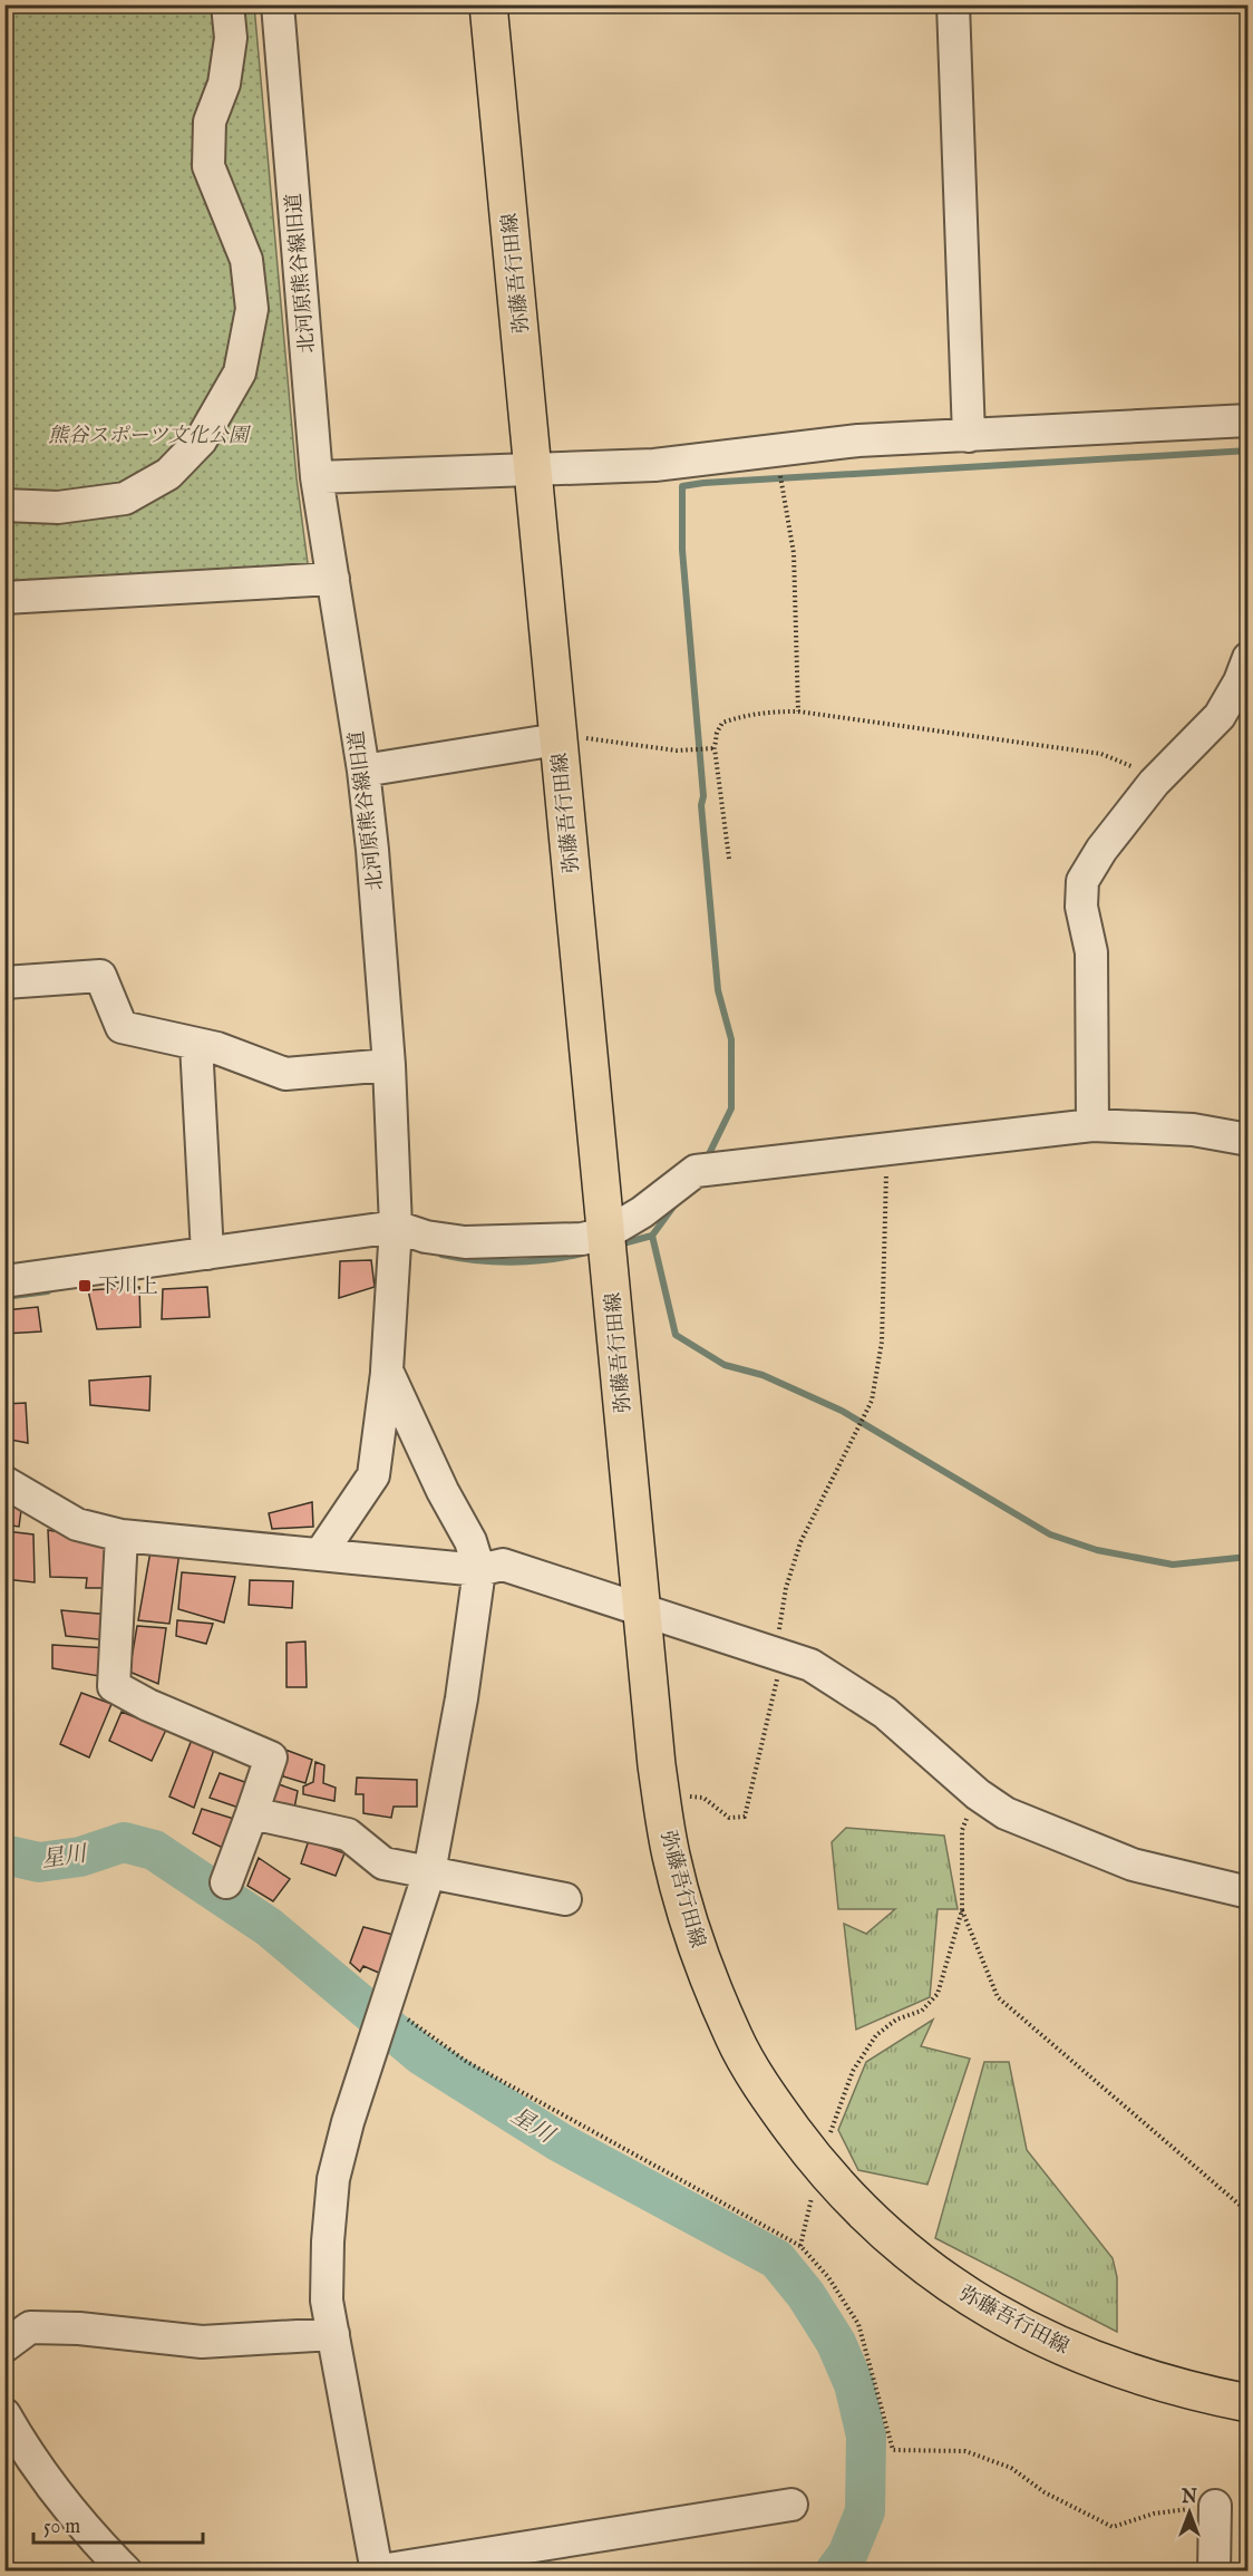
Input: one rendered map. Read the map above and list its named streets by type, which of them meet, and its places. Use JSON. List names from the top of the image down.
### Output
{
  "streets": {
    "main road": ["弥藤吾行田線"],
    "street": ["北河原熊谷線旧道"]
  },
  "water": ["星川"],
  "parks": ["熊谷スポーツ文化公園"],
  "places": {
    "transit": ["下川上"]
  },
  "scale_bar": "50 m",
  "north": "top"
}
